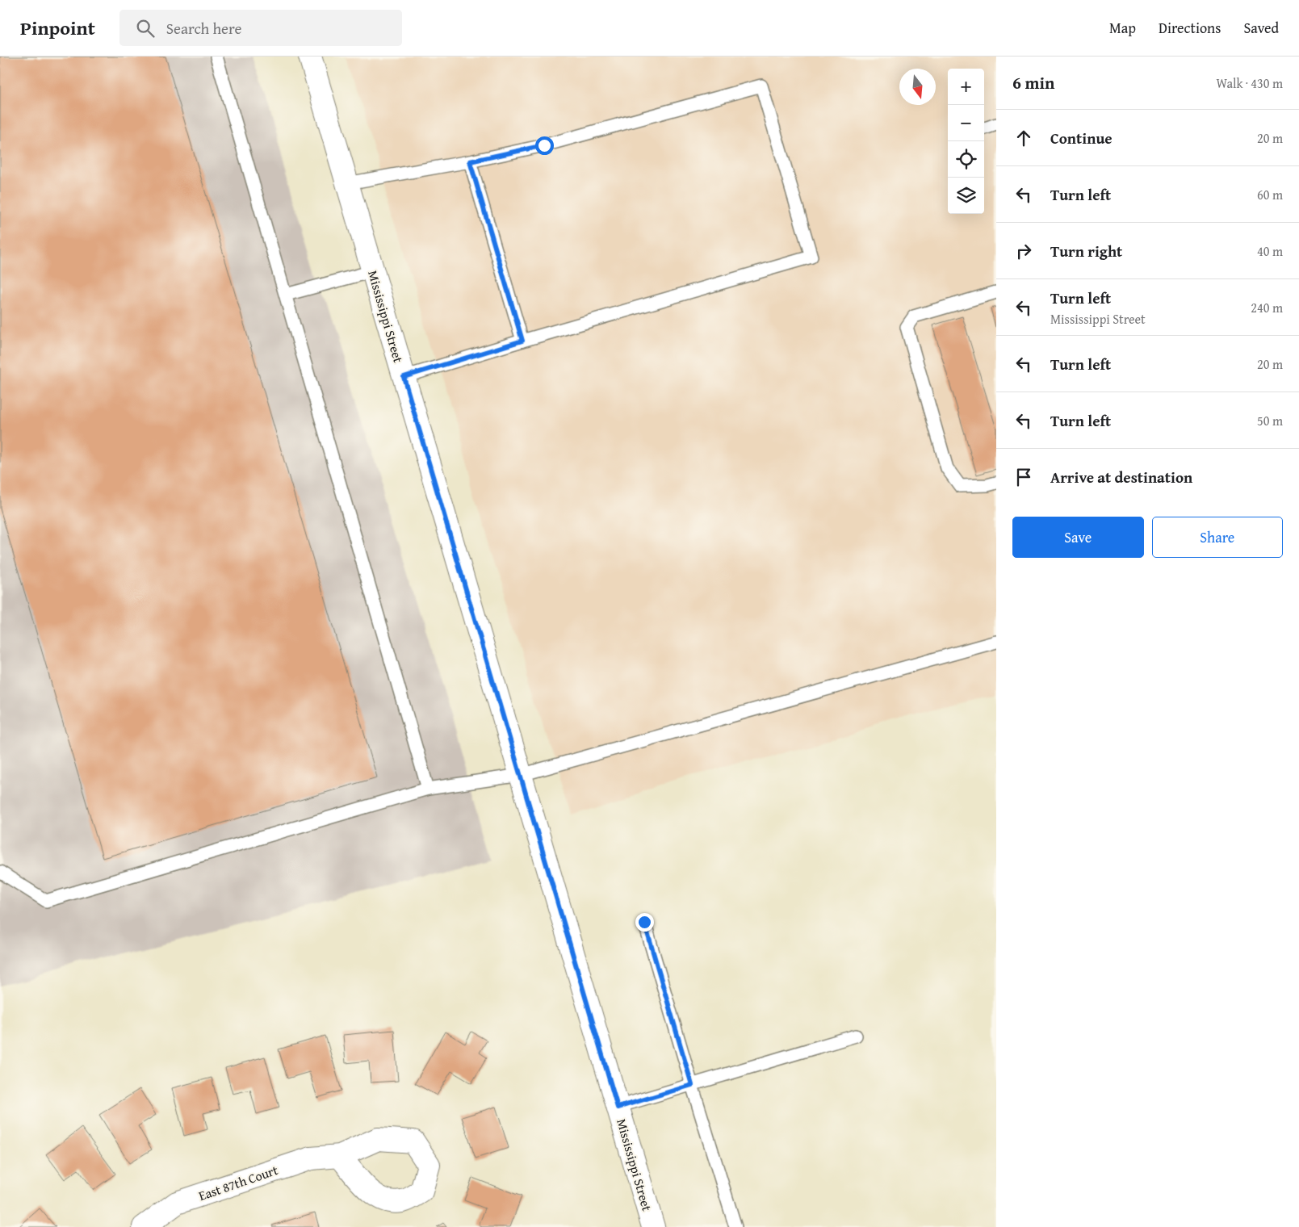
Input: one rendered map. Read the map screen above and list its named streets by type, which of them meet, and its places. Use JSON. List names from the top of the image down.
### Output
{
  "streets": {
    "street": ["Mississippi Street", "East 87th Court"]
  },
  "north": "bottom",
  "page": {
    "header": "Pinpoint",
    "search": "Search here",
    "nav": ["Map", "Directions", "Saved"],
    "heading": ["6 min", "Walk · 430 m"],
    "map_buttons": ["+", "−"],
    "list": [
      ["Continue", "20 m"],
      ["Turn left", "60 m"],
      ["Turn right", "40 m"],
      ["Turn left", "Mississippi Street", "240 m"],
      ["Turn left", "20 m"],
      ["Turn left", "50 m"],
      "Arrive at destination"
    ],
    "buttons": ["Save", "Share"]
  }
}
